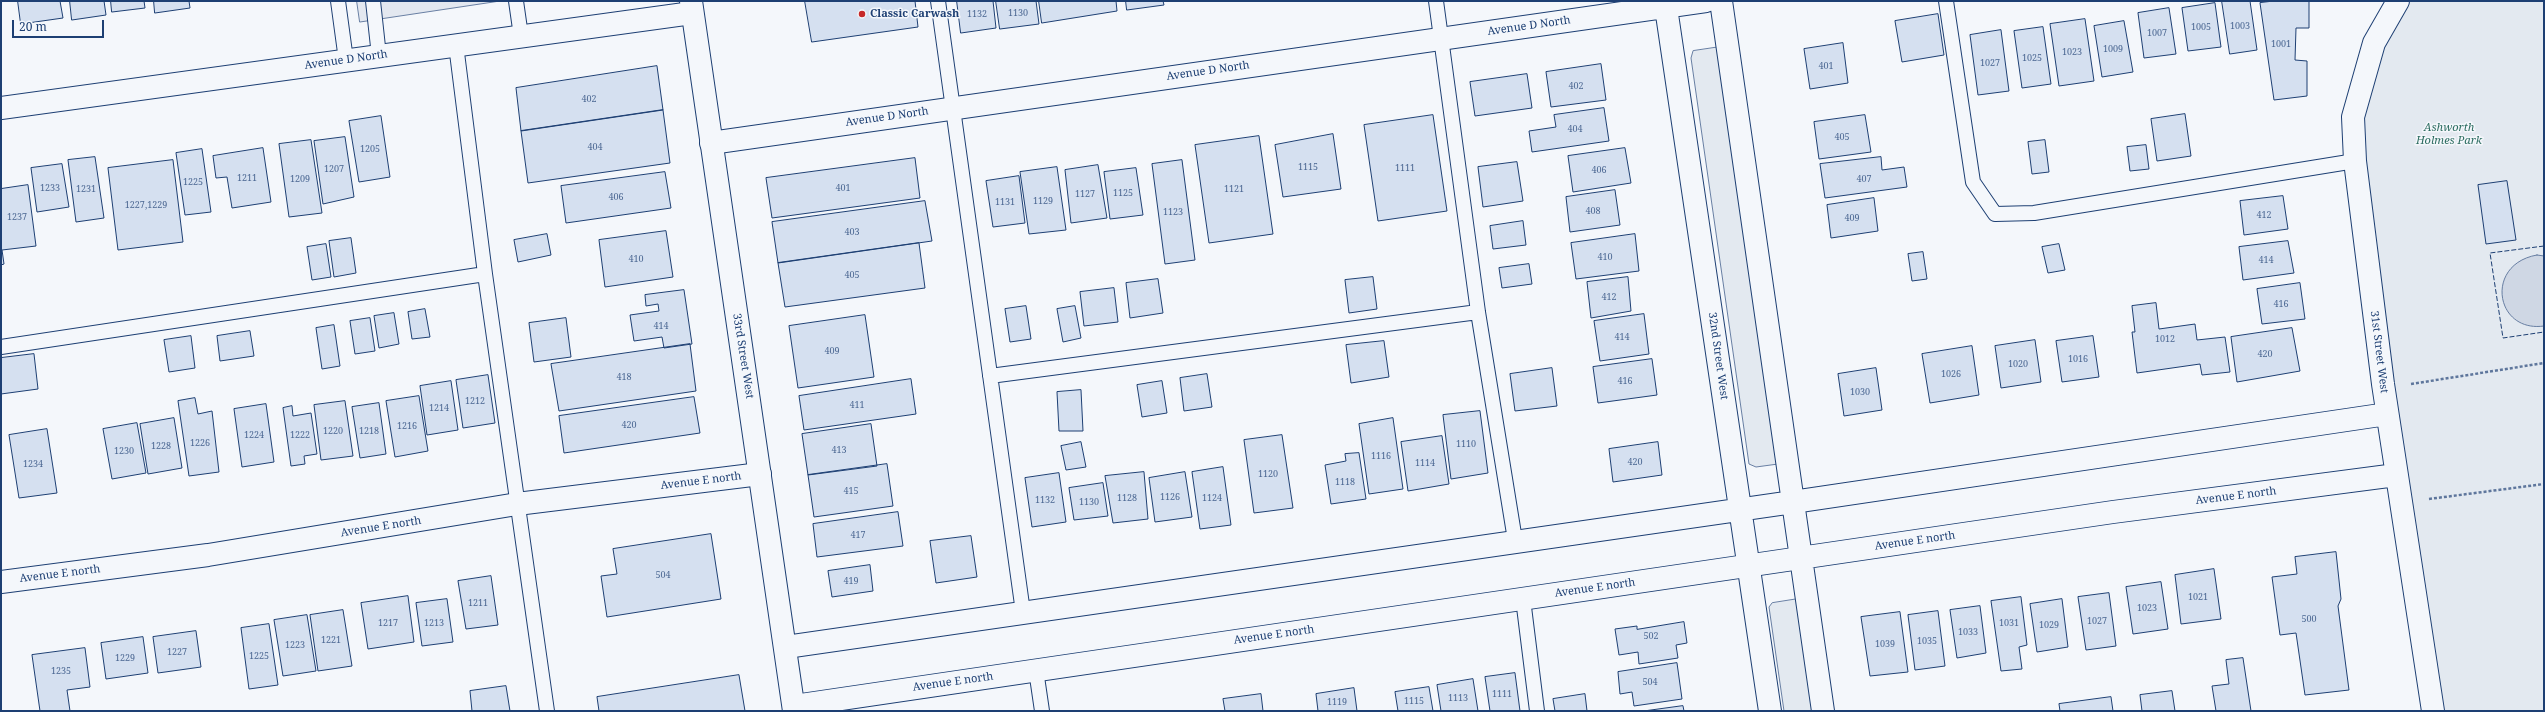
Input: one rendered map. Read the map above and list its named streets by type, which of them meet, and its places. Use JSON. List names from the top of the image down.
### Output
{
  "streets": {
    "street": [
      "Avenue D North",
      "31st Street West",
      "33rd Street West",
      "32nd Street West",
      "Avenue E north"
    ]
  },
  "crossings": [
    ["Avenue D North", "33rd Street West"],
    ["Avenue D North", "32nd Street West"],
    ["31st Street West", "Avenue E north"],
    ["33rd Street West", "Avenue E north"],
    ["32nd Street West", "Avenue E north"]
  ],
  "parks": ["Ashworth Holmes Park"],
  "places": ["Classic Carwash"],
  "house_numbers": [
    "1130",
    "1132",
    "1003",
    "1005",
    "1007",
    "1001",
    "1009",
    "1023",
    "1025",
    "1027",
    "401",
    "402",
    "402",
    "404",
    "405",
    "404",
    "1205",
    "1115",
    "1111",
    "1207",
    "406",
    "1211",
    "1209",
    "407",
    "1225",
    "1233",
    "401",
    "1231",
    "1121",
    "1125",
    "1127",
    "406",
    "1129",
    "1131",
    "1227,1229",
    "408",
    "1123",
    "412",
    "1237",
    "409",
    "403",
    "410",
    "410",
    "414",
    "405",
    "412",
    "416",
    "414",
    "414",
    "1012",
    "409",
    "420",
    "1016",
    "1020",
    "1026",
    "418",
    "416",
    "1030",
    "1212",
    "411",
    "1214",
    "420",
    "1216",
    "1220",
    "1218",
    "1224",
    "1222",
    "1226",
    "1110",
    "1228",
    "413",
    "1230",
    "1116",
    "420",
    "1114",
    "1234",
    "1120",
    "1118",
    "415",
    "1126",
    "1128",
    "1124",
    "1132",
    "1130",
    "417",
    "504",
    "419",
    "1021",
    "1211",
    "1023",
    "500",
    "1027",
    "1217",
    "1213",
    "1031",
    "1029",
    "1033",
    "502",
    "1221",
    "1035",
    "1039",
    "1223",
    "1227",
    "1225",
    "1229",
    "1235",
    "504",
    "1111",
    "1113",
    "1115",
    "1119"
  ],
  "scale_bar": "20 m"
}
